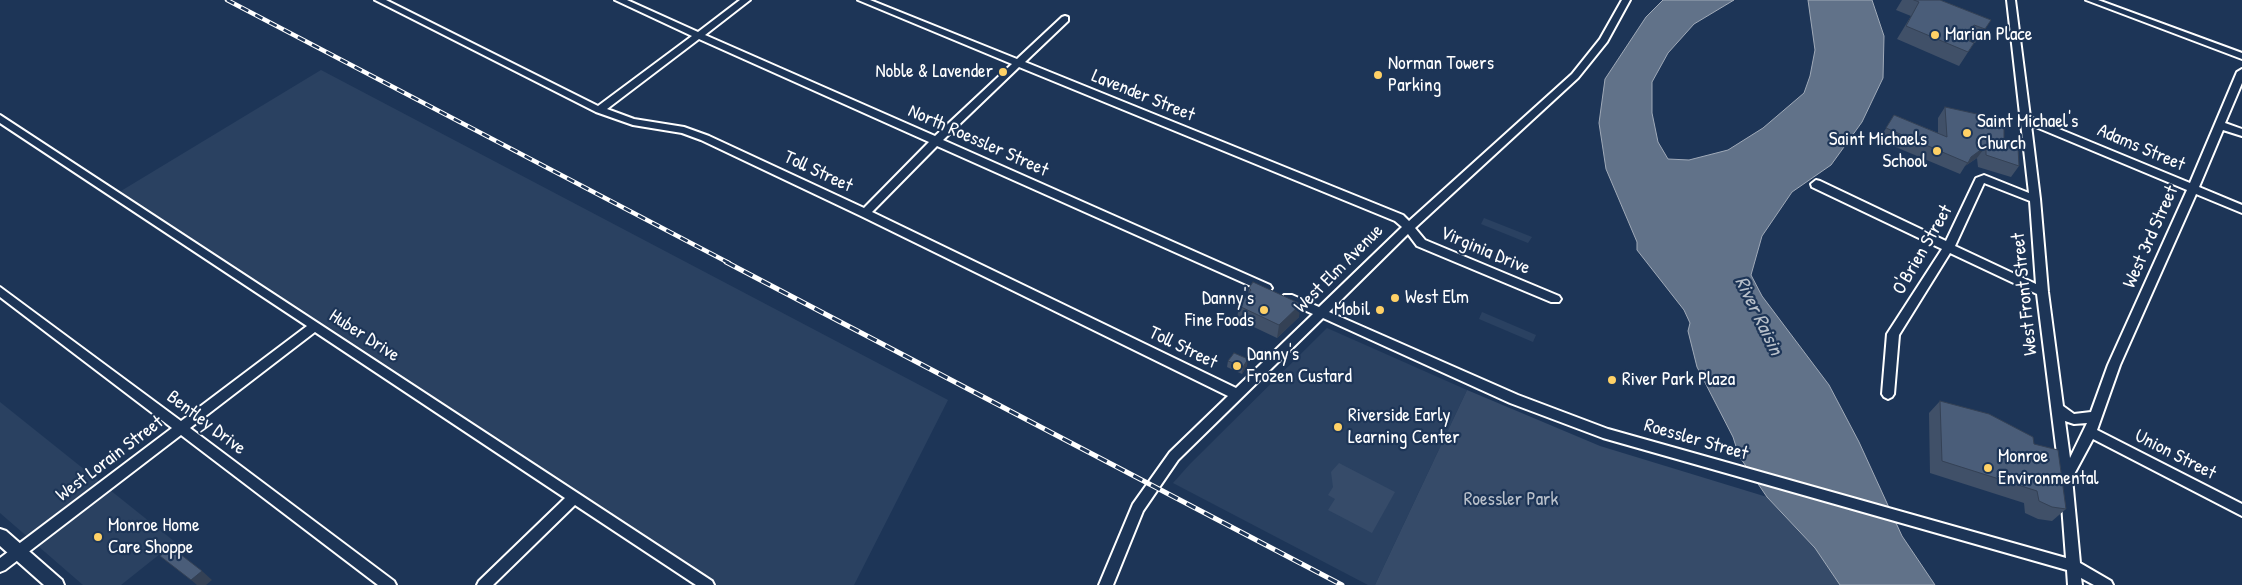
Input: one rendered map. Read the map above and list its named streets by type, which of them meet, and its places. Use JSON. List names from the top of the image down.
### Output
{
  "streets": {
    "street": [
      "Lavender Street",
      "North Roessler Street",
      "Adams Street",
      "Toll Street",
      "West 3rd Street",
      "O'Brien Street",
      "Virginia Drive",
      "West Elm Avenue",
      "West Front Street",
      "Huber Drive",
      "Bentley Drive",
      "Roessler Street",
      "Union Street",
      "West Lorain Street"
    ]
  },
  "crossings": [
    ["Lavender Street", "Virginia Drive"],
    ["Lavender Street", "West Elm Avenue"],
    ["North Roessler Street", "West Elm Avenue"],
    ["North Roessler Street", "Roessler Street"],
    ["Adams Street", "West 3rd Street"],
    ["Adams Street", "West Front Street"],
    ["Toll Street", "West Elm Avenue"],
    ["West 3rd Street", "West Front Street"],
    ["West 3rd Street", "Union Street"],
    ["O'Brien Street", "West Front Street"],
    ["Virginia Drive", "West Elm Avenue"],
    ["West Elm Avenue", "Roessler Street"],
    ["West Front Street", "Roessler Street"],
    ["Huber Drive", "West Lorain Street"],
    ["Bentley Drive", "West Lorain Street"]
  ],
  "water": ["River Raisin"],
  "parks": ["Roessler Park"],
  "places": [
    "Marian Place",
    "Noble & Lavender",
    "Norman Towers Parking",
    "Saint Michael's Church",
    "Saint Michaels School",
    "West Elm",
    "Danny's Fine Foods",
    "Mobil",
    "Danny's Frozen Custard",
    "River Park Plaza",
    "Riverside Early Learning Center",
    "Monroe Environmental",
    "Monroe Home Care Shoppe"
  ]
}
